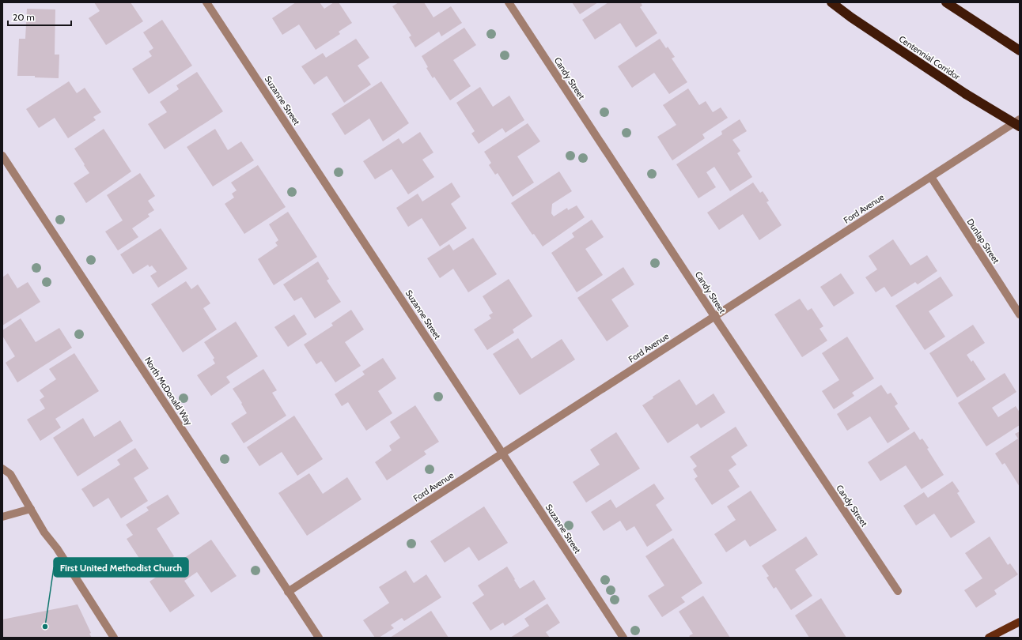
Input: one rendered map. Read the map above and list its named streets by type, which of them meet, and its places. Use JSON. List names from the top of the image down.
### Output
{
  "streets": {
    "highway": ["Centennial Corridor"],
    "street": [
      "Candy Street",
      "Suzanne Street",
      "Ford Avenue",
      "Dunlap Street",
      "North McDonald Way"
    ]
  },
  "crossings": [
    ["Candy Street", "Ford Avenue"],
    ["Suzanne Street", "Ford Avenue"],
    ["Ford Avenue", "Dunlap Street"],
    ["Ford Avenue", "North McDonald Way"]
  ],
  "places": ["First United Methodist Church"],
  "scale_bar": "20 m"
}
